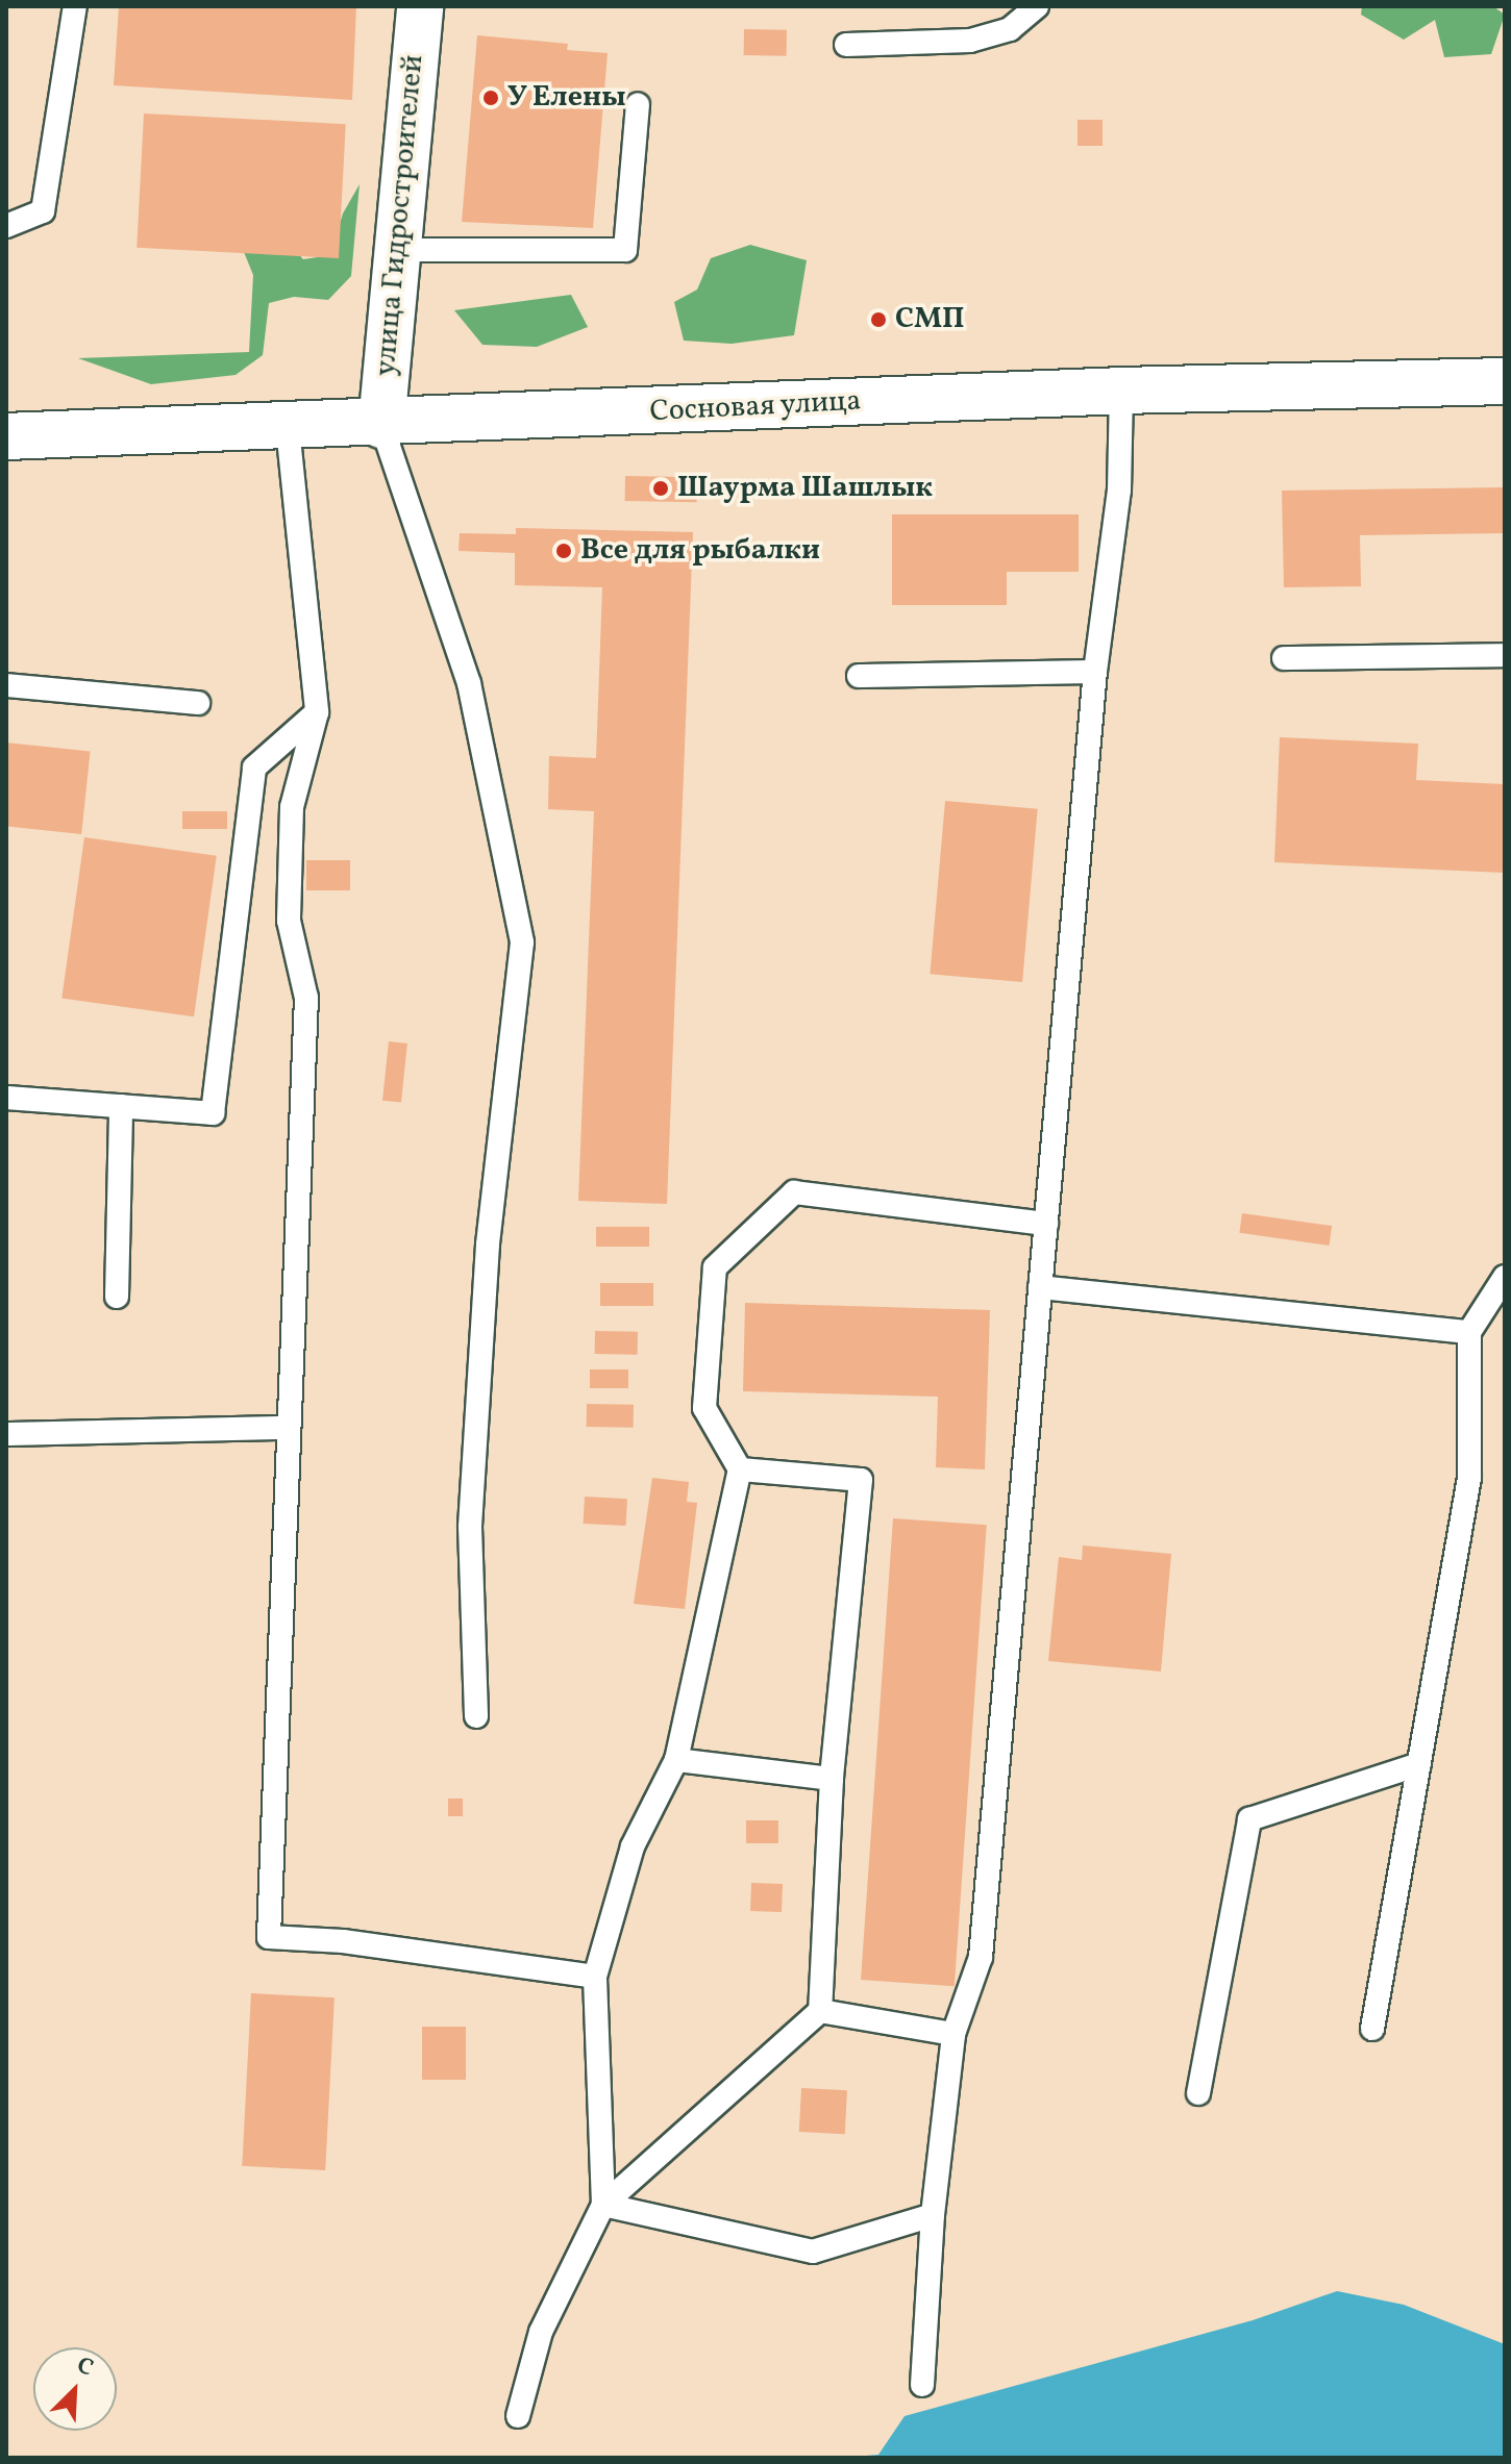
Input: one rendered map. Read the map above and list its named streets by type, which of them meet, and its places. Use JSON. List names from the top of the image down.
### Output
{
  "streets": {
    "main road": ["улица Гидростроителей", "Сосновая улица"]
  },
  "crossings": [
    ["улица Гидростроителей", "Сосновая улица"]
  ],
  "places": [
    "У Елены",
    "СМП",
    "Шаурма Шашлык",
    "Все для рыбалки"
  ],
  "north": "top right"
}
